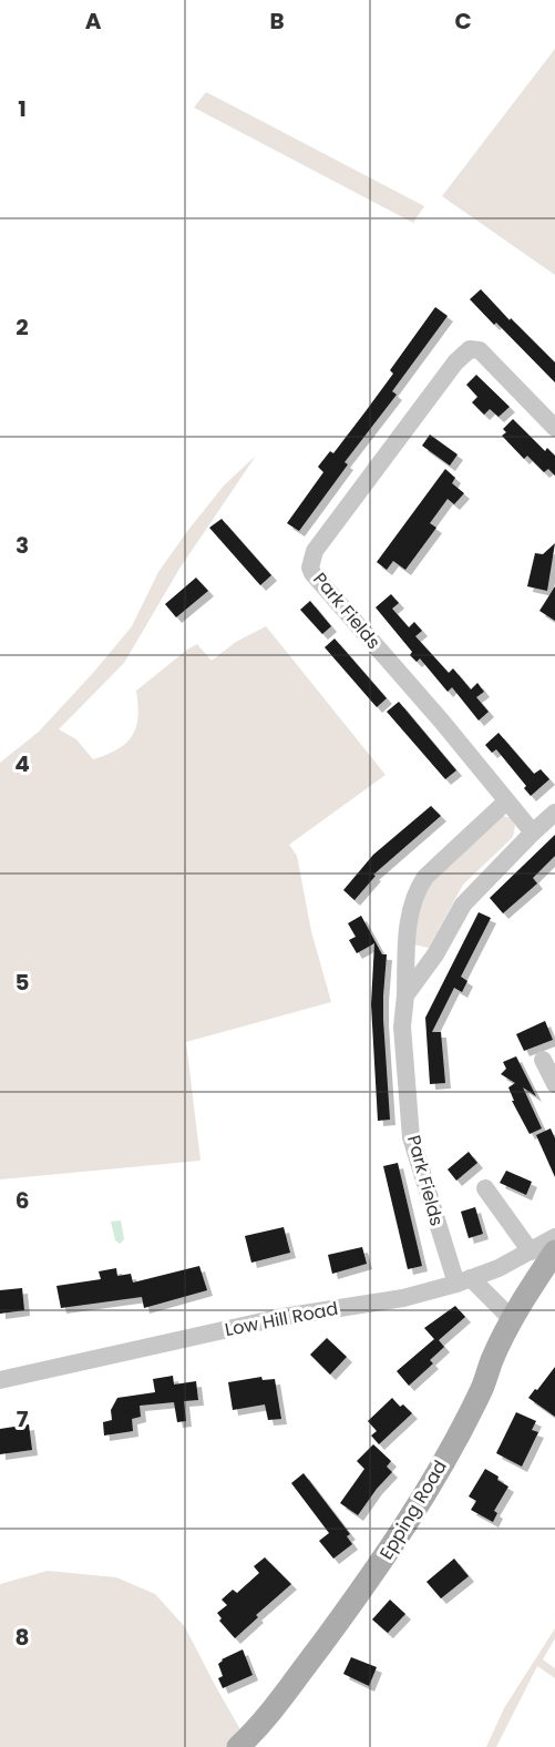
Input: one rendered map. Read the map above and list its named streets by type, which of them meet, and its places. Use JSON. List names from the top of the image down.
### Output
{
  "streets": {
    "main road": ["Epping Road"],
    "street": ["Park Fields", "Low Hill Road"]
  },
  "crossings": [
    ["Park Fields", "Low Hill Road"]
  ],
  "grid": {
    "columns": ["A", "B", "C"],
    "rows": [
      "1",
      "2",
      "3",
      "4",
      "5",
      "6",
      "7",
      "8"
    ]
  }
}
